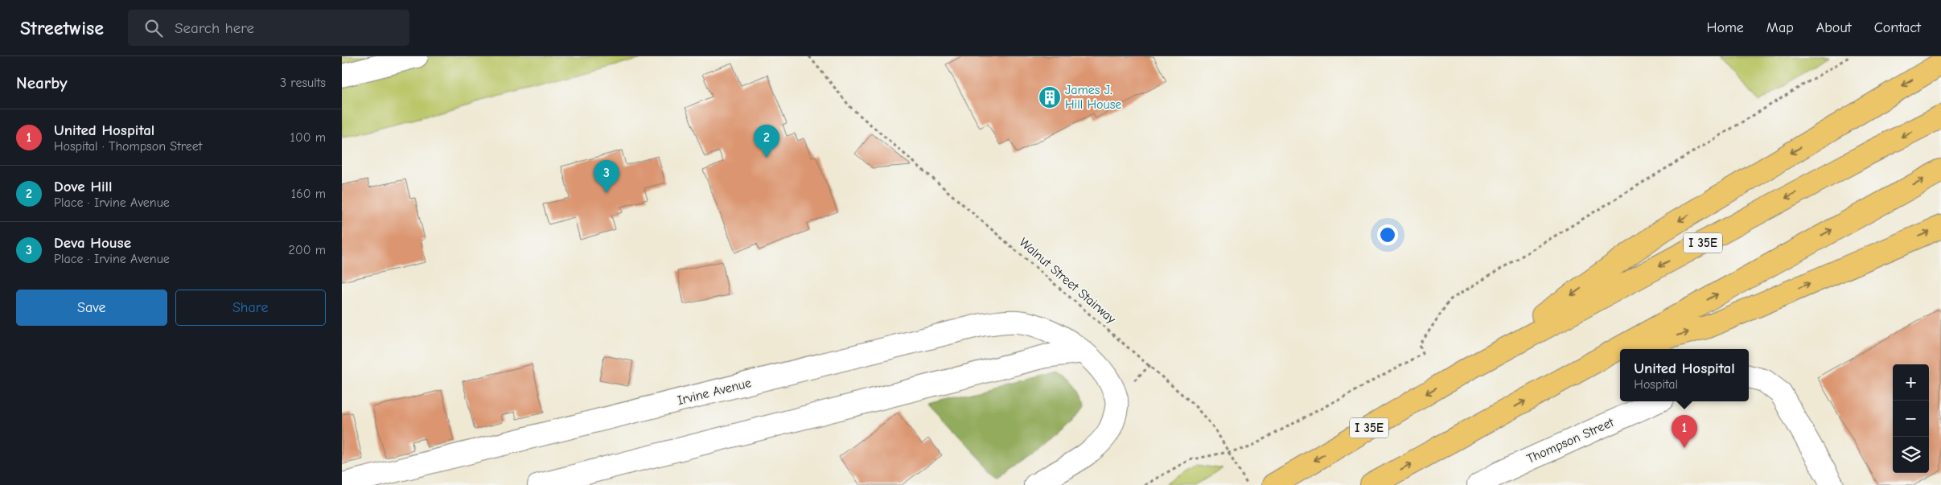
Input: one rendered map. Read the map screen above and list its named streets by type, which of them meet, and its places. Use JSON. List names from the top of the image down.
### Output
{
  "streets": {
    "highway": ["I 35E"],
    "street": ["Irvine Avenue", "Thompson Street"],
    "path": ["Walnut Street Stairway"]
  },
  "places": {
    "building": ["James J. Hill House"]
  },
  "page": {
    "header": "Streetwise",
    "search": "Search here",
    "nav": [
      "Home",
      "Map",
      "About",
      "Contact"
    ],
    "heading": ["Nearby", "3 results"],
    "list": [
      {
        "mark": "1",
        "name": "United Hospital",
        "note": "Hospital · Thompson Street",
        "value": "100 m"
      },
      {
        "mark": "2",
        "name": "Dove Hill",
        "note": "Place · Irvine Avenue",
        "value": "160 m"
      },
      {
        "mark": "3",
        "name": "Deva House",
        "note": "Place · Irvine Avenue",
        "value": "200 m"
      }
    ],
    "pins": ["2", "3", "1"],
    "buttons": ["Save", "Share"],
    "popup": ["United Hospital", "Hospital"],
    "map_buttons": ["+", "−"]
  }
}
